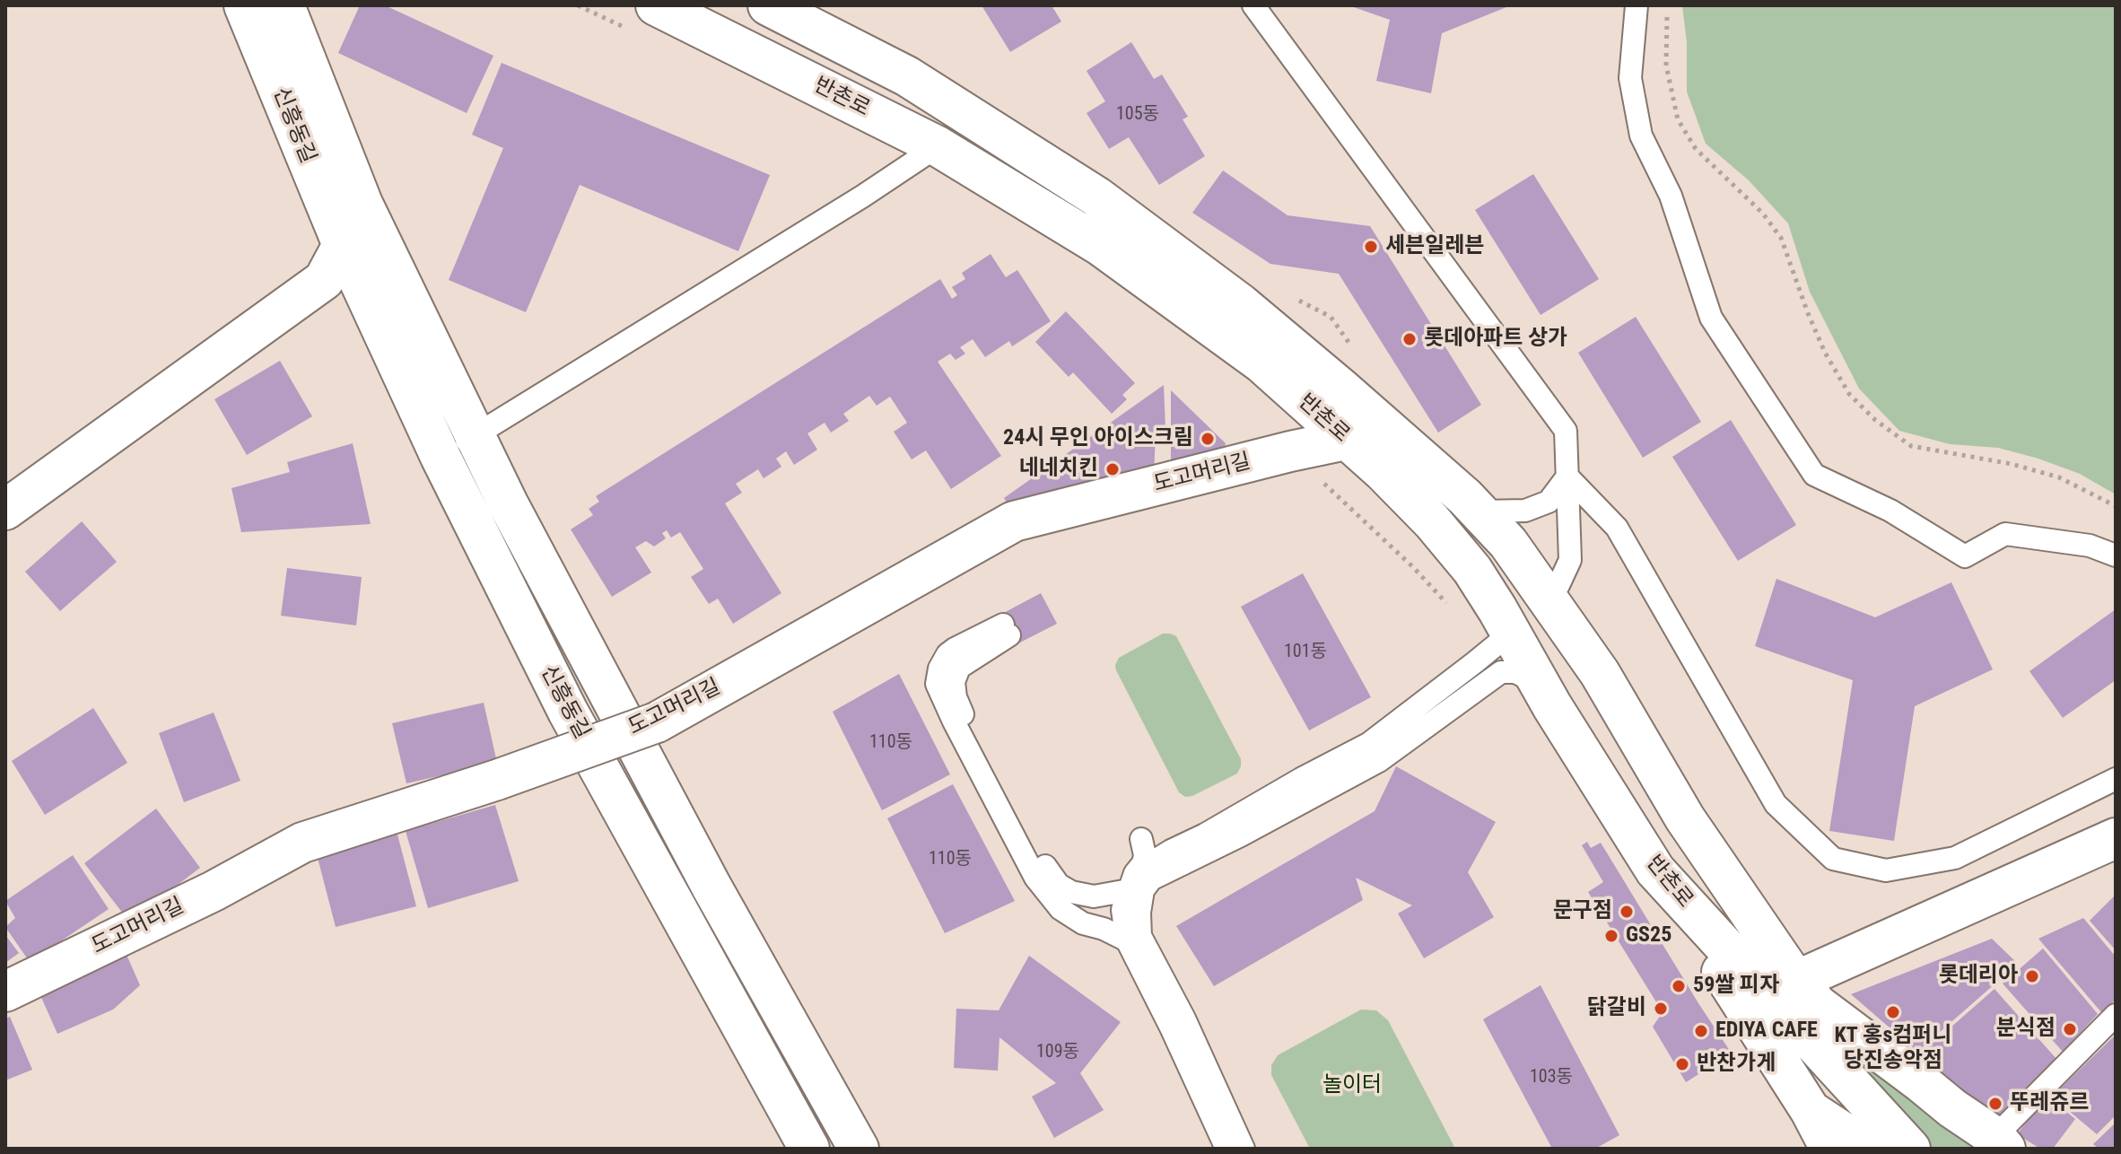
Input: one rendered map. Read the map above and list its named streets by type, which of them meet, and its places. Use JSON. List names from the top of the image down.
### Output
{
  "streets": {
    "street": ["반촌로", "신흥동길", "도고머리길"]
  },
  "crossings": [
    ["반촌로", "도고머리길"]
  ],
  "parks": ["놀이터"],
  "places": [
    "세븐일레븐",
    "롯데아파트 상가",
    "24시 무인 아이스크림",
    "네네치킨",
    "문구점",
    "GS25",
    "롯데리아",
    "59쌀 피자",
    "닭갈비",
    "KT 홍s컴퍼니 당진송악점",
    "분식점",
    "EDIYA CAFE",
    "반찬가게",
    "뚜레쥬르"
  ],
  "house_numbers": [
    "105동",
    "101동",
    "110동",
    "110동",
    "109동",
    "103동"
  ]
}
